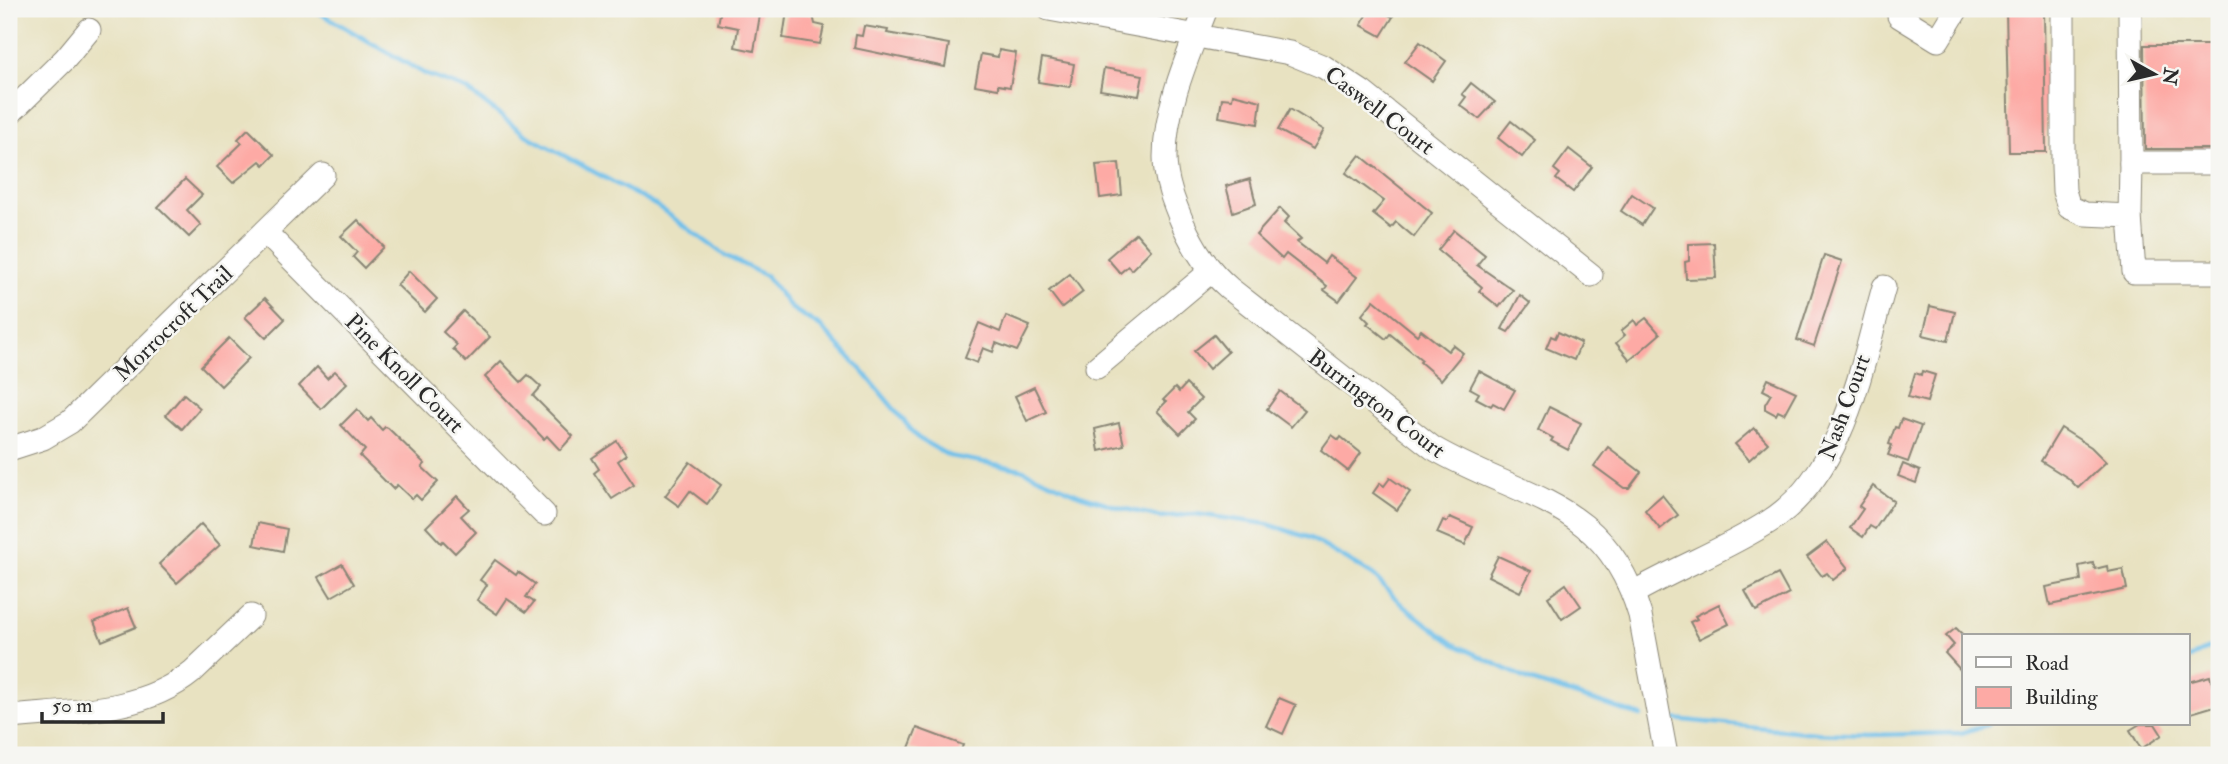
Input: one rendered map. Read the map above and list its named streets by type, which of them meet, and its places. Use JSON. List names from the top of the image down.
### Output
{
  "streets": {
    "street": [
      "Caswell Court",
      "Morrocroft Trail",
      "Pine Knoll Court",
      "Burrington Court",
      "Nash Court"
    ]
  },
  "crossings": [
    ["Caswell Court", "Burrington Court"],
    ["Morrocroft Trail", "Pine Knoll Court"],
    ["Burrington Court", "Nash Court"]
  ],
  "legend": ["Road", "Building"],
  "scale_bar": "50 m",
  "north": "right"
}
